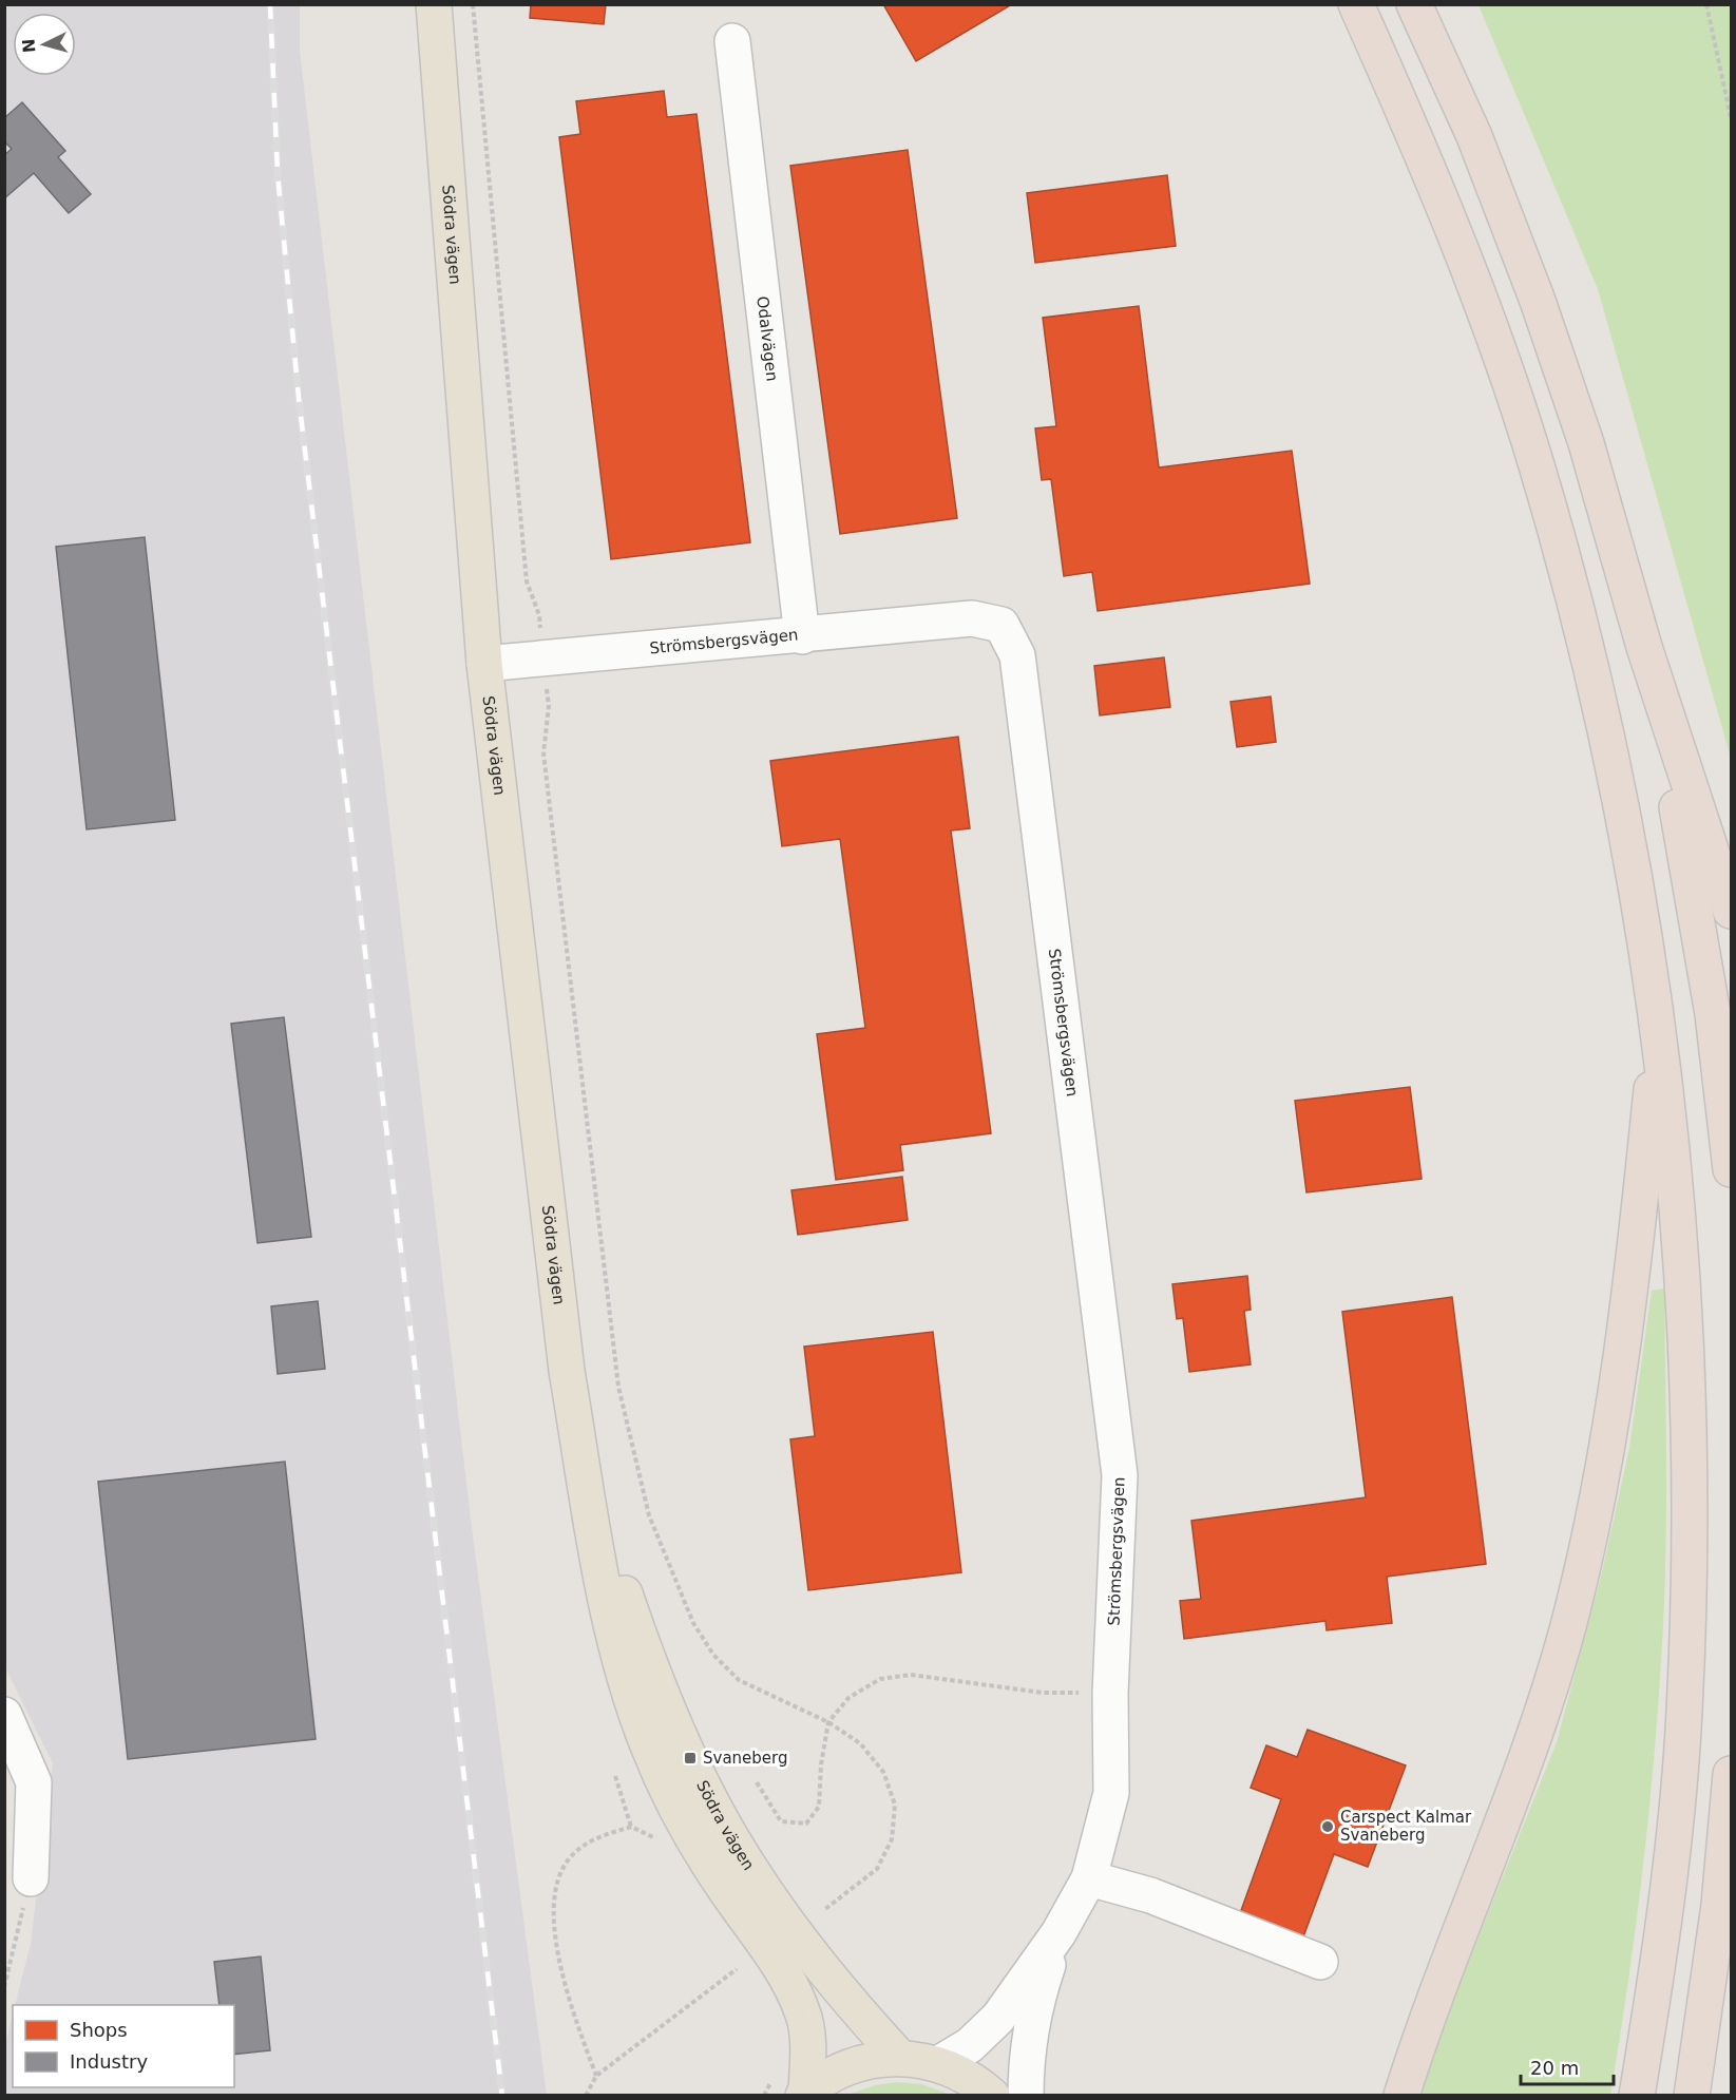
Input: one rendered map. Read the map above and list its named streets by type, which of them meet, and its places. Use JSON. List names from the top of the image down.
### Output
{
  "streets": {
    "main road": ["Södra vägen"],
    "street": ["Odalvägen", "Strömsbergsvägen"]
  },
  "crossings": [
    ["Södra vägen", "Strömsbergsvägen"],
    ["Odalvägen", "Strömsbergsvägen"]
  ],
  "places": {
    "transit": ["Svaneberg"],
    "other": ["Carspect Kalmar Svaneberg"]
  },
  "legend": ["Shops", "Industry"],
  "scale_bar": "20 m",
  "north": "left"
}
